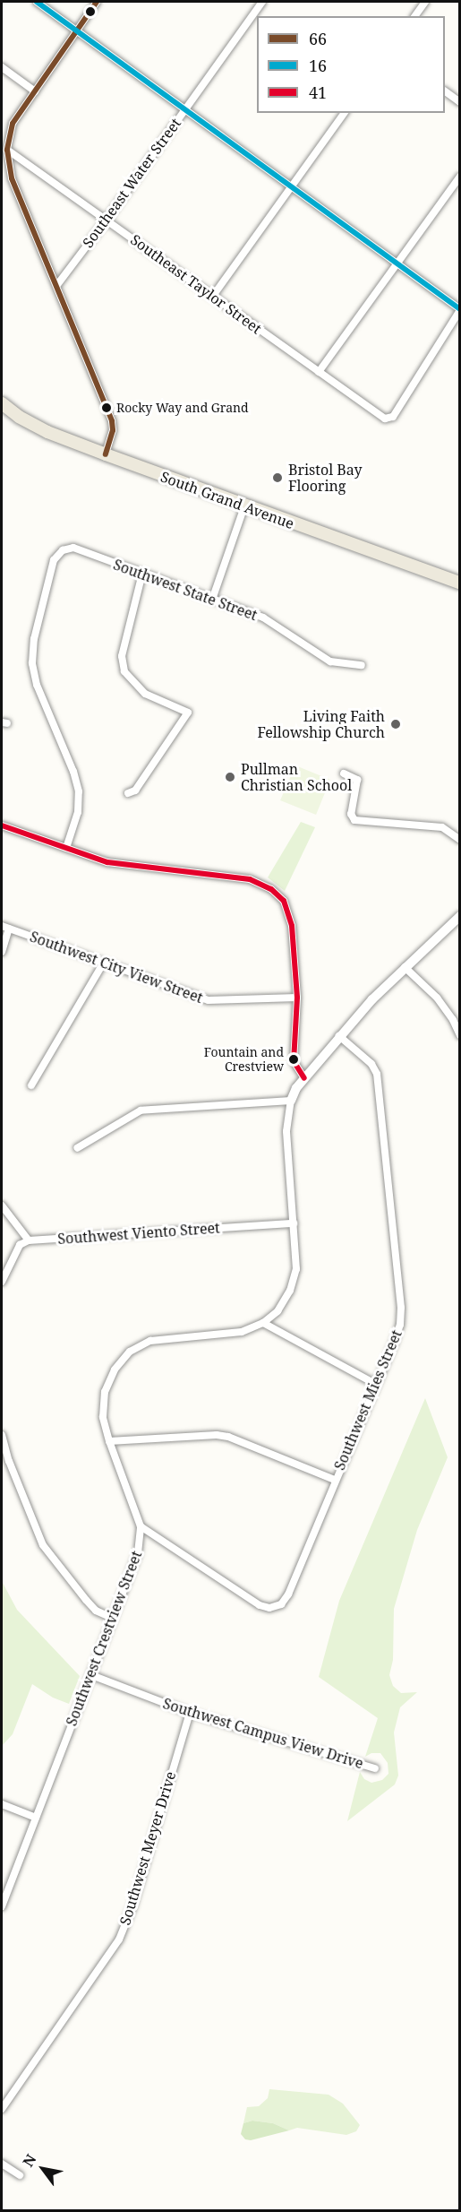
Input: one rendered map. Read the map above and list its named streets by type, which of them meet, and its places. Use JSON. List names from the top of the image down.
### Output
{
  "streets": {
    "main road": ["South Grand Avenue"],
    "street": [
      "Southeast Water Street",
      "Southeast Taylor Street",
      "Southwest State Street",
      "Southwest City View Street",
      "Southwest Viento Street",
      "Southwest Mies Street",
      "Southwest Crestview Street",
      "Southwest Campus View Drive",
      "Southwest Meyer Drive"
    ]
  },
  "crossings": [
    ["Southeast Water Street", "Southeast Taylor Street"],
    ["Southwest Viento Street", "Southwest Crestview Street"],
    ["Southwest Mies Street", "Southwest Crestview Street"],
    ["Southwest Crestview Street", "Southwest Campus View Drive"],
    ["Southwest Campus View Drive", "Southwest Meyer Drive"]
  ],
  "places": [
    "Rocky Way and Grand",
    "Bristol Bay Flooring",
    "Living Faith Fellowship Church",
    "Pullman Christian School",
    "Fountain and Crestview"
  ],
  "lines": ["transit line 66", "transit line 16", "transit line 41"],
  "legend": ["66", "16", "41"],
  "north": "top left"
}
